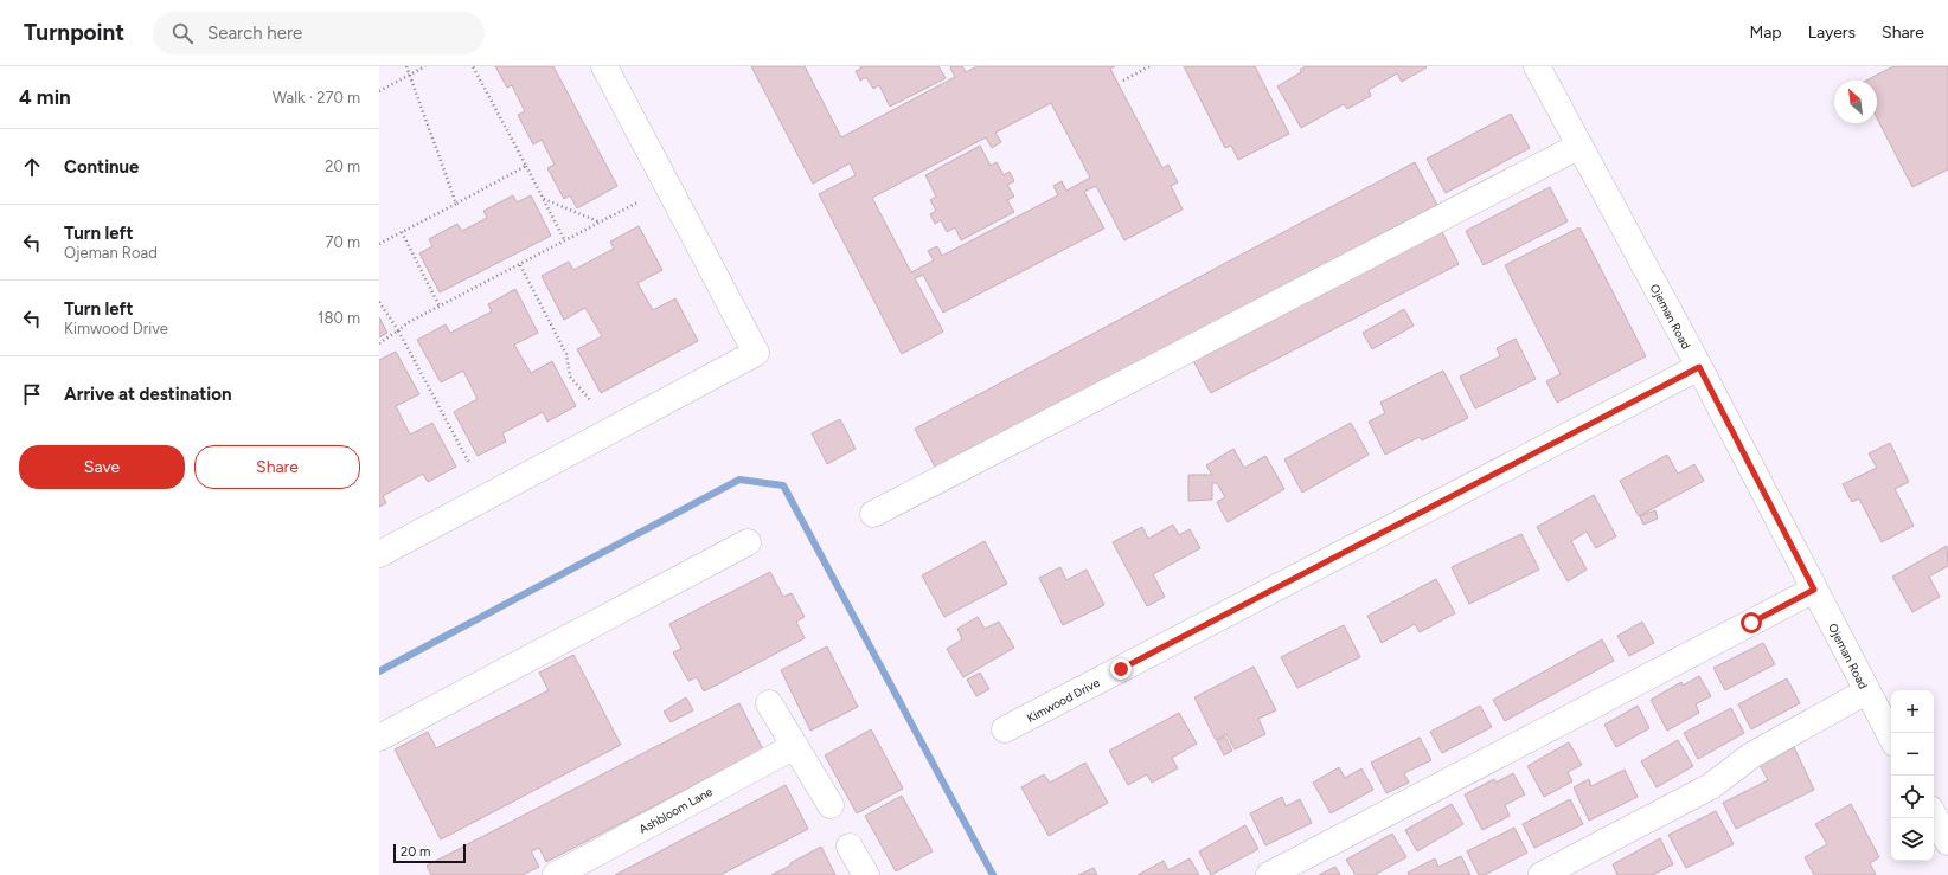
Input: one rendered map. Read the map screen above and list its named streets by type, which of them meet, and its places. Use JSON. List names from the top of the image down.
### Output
{
  "streets": {
    "street": ["Ojeman Road", "Kimwood Drive", "Ashbloom Lane"]
  },
  "crossings": [
    ["Ojeman Road", "Kimwood Drive"]
  ],
  "scale_bar": "20 m",
  "north": "top left",
  "page": {
    "header": "Turnpoint",
    "search": "Search here",
    "nav": ["Map", "Layers", "Share"],
    "heading": ["4 min", "Walk · 270 m"],
    "list": [
      ["Continue", "20 m"],
      ["Turn left", "Ojeman Road", "70 m"],
      ["Turn left", "Kimwood Drive", "180 m"],
      "Arrive at destination"
    ],
    "buttons": ["Save", "Share"],
    "map_buttons": ["+", "−"],
    "scale": "20 m"
  }
}
